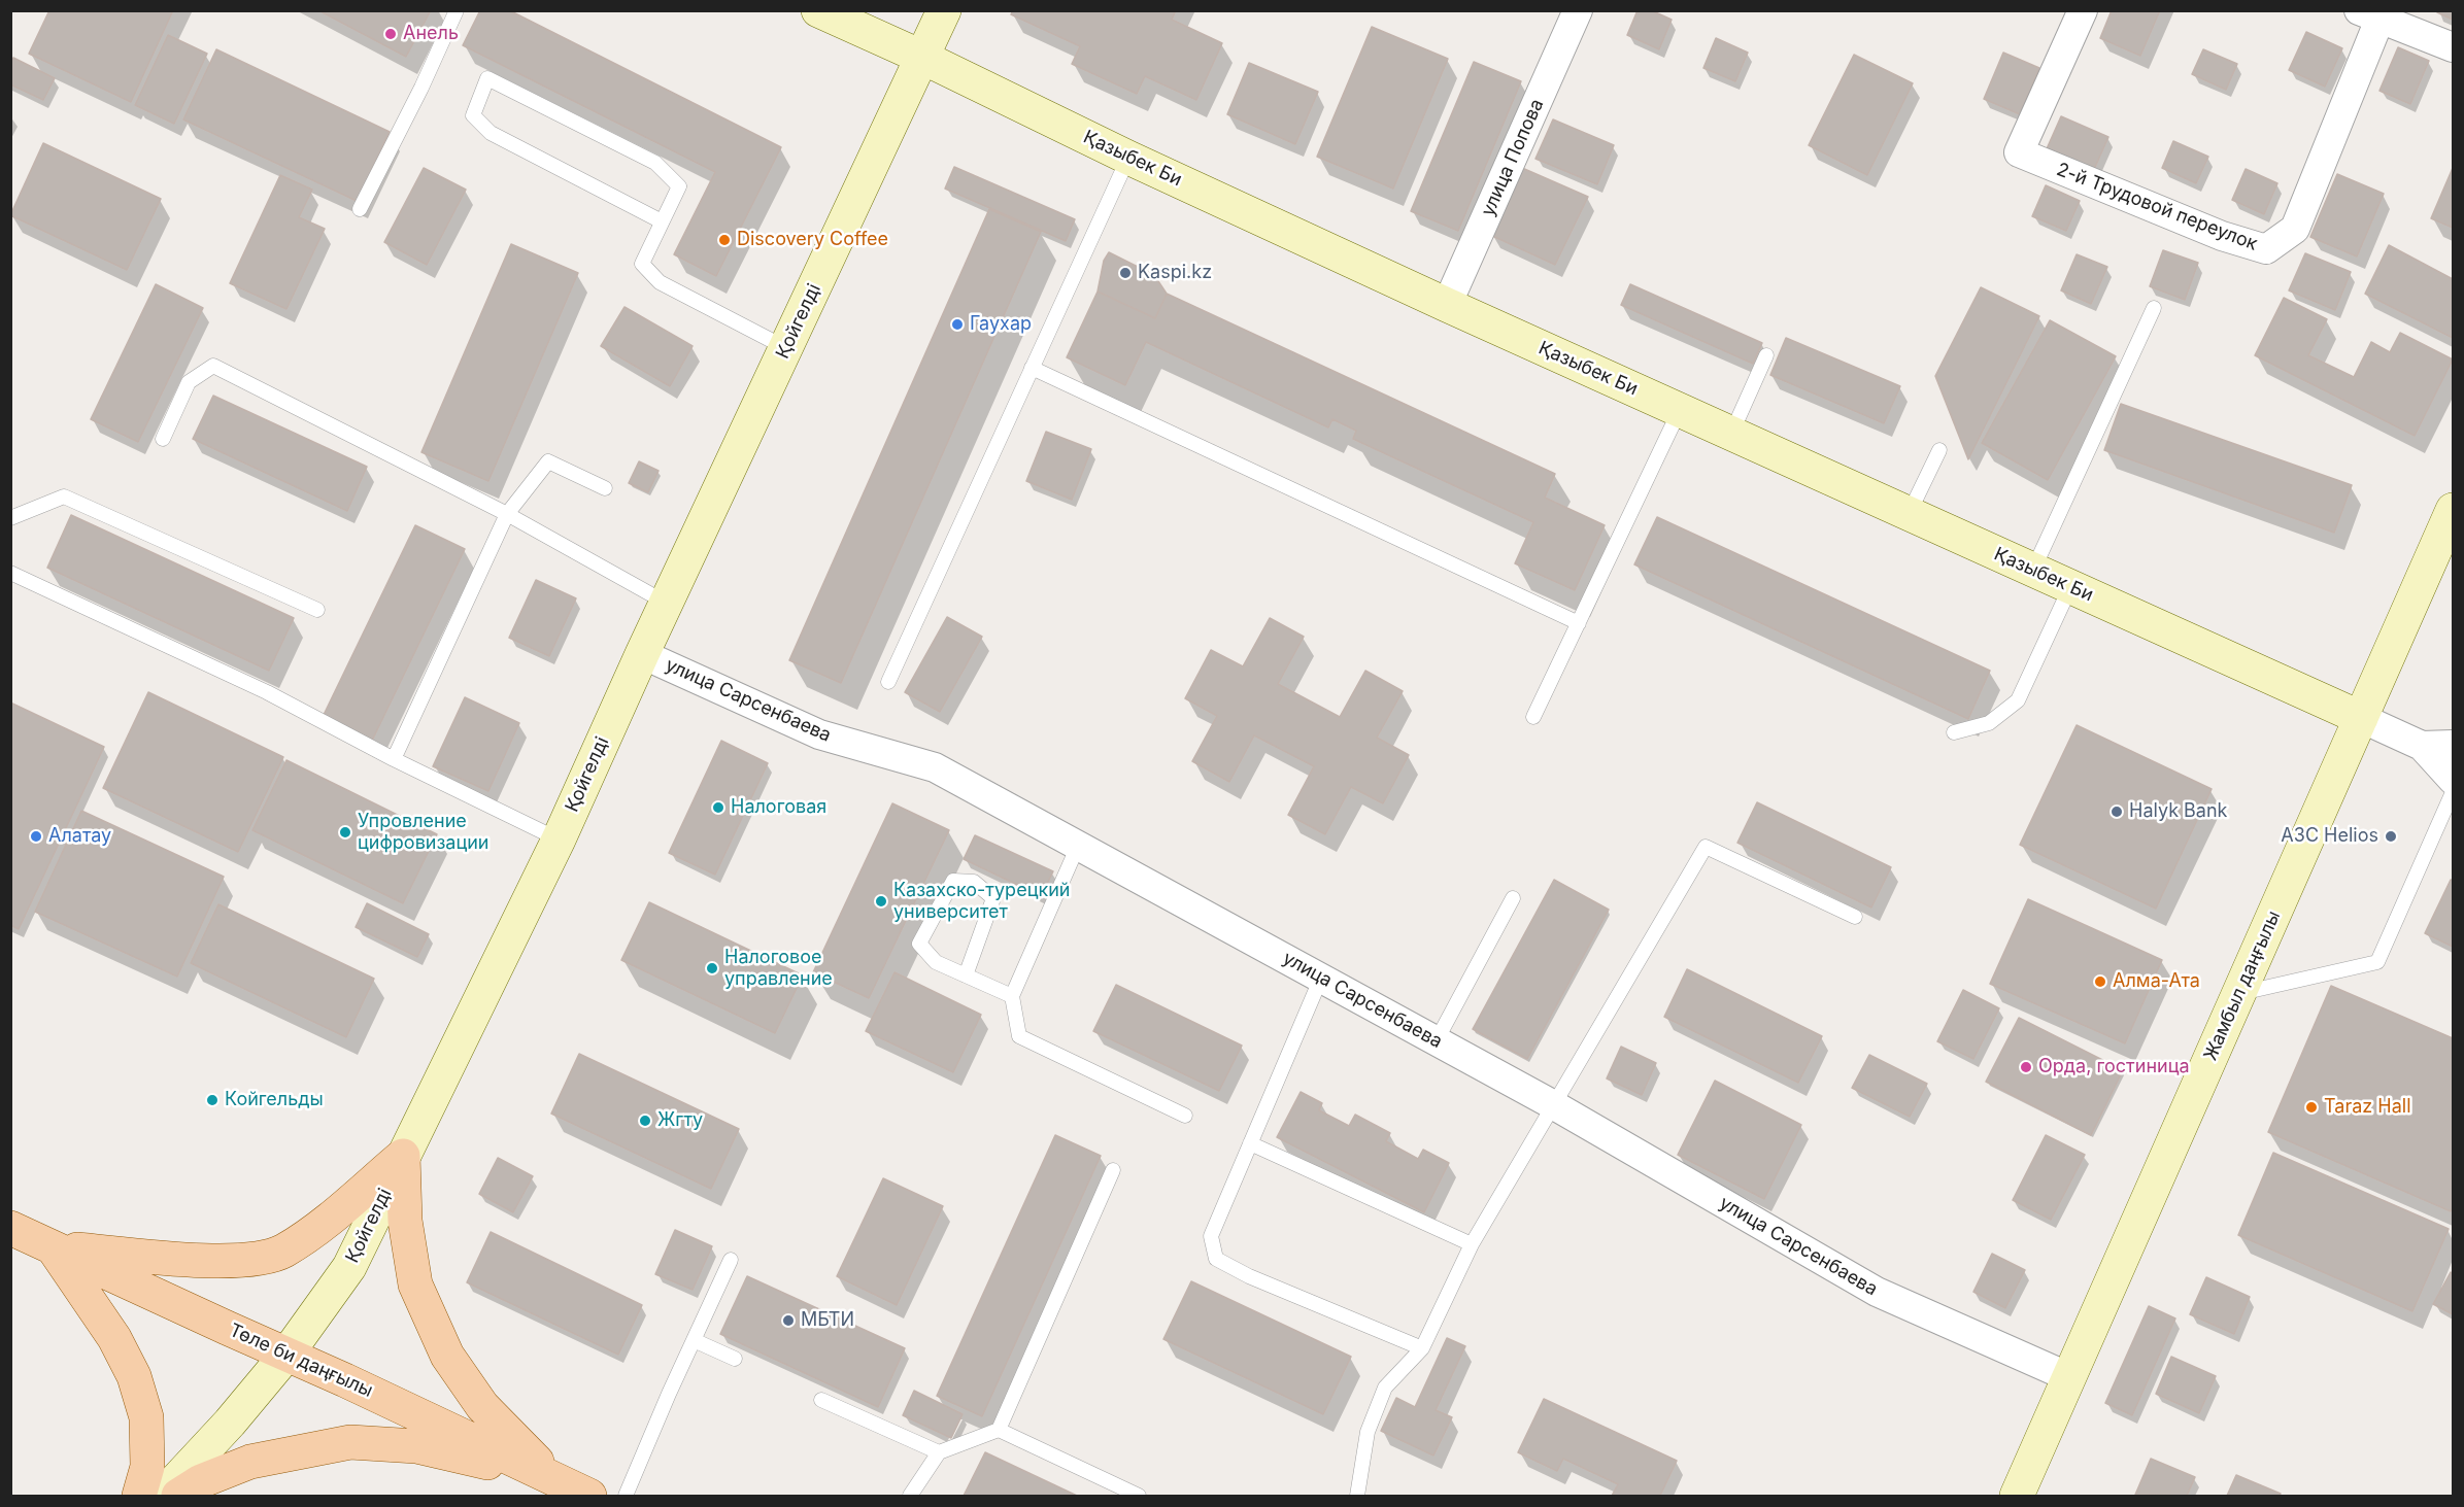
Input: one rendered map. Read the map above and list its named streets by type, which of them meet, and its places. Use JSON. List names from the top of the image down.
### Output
{
  "streets": {
    "main road": ["Төле би даңғылы"],
    "street": [
      "улица Попова",
      "Қазыбек Би",
      "2-й Трудовой переулок",
      "Қойгелді",
      "улица Сарсенбаева",
      "Жамбыл даңғылы"
    ]
  },
  "crossings": [
    ["улица Попова", "Қазыбек Би"],
    ["Қазыбек Би", "Қойгелді"],
    ["Қазыбек Би", "Жамбыл даңғылы"],
    ["Қойгелді", "улица Сарсенбаева"],
    ["Қойгелді", "Төле би даңғылы"],
    ["улица Сарсенбаева", "Жамбыл даңғылы"]
  ],
  "places": [
    "Анель",
    "Discovery Coffee",
    "Kaspi.kz",
    "Гаухар",
    "Налоговая",
    "Halyk Bank",
    "Упровление цифровизации",
    "Алатау",
    "АЗС Helios",
    "Казахско-турецкий университет",
    "Налоговое управление",
    "Алма-Ата",
    "Орда, гостиница",
    "Койгельды",
    "Taraz Hall",
    "Жгту",
    "МБТИ"
  ]
}
